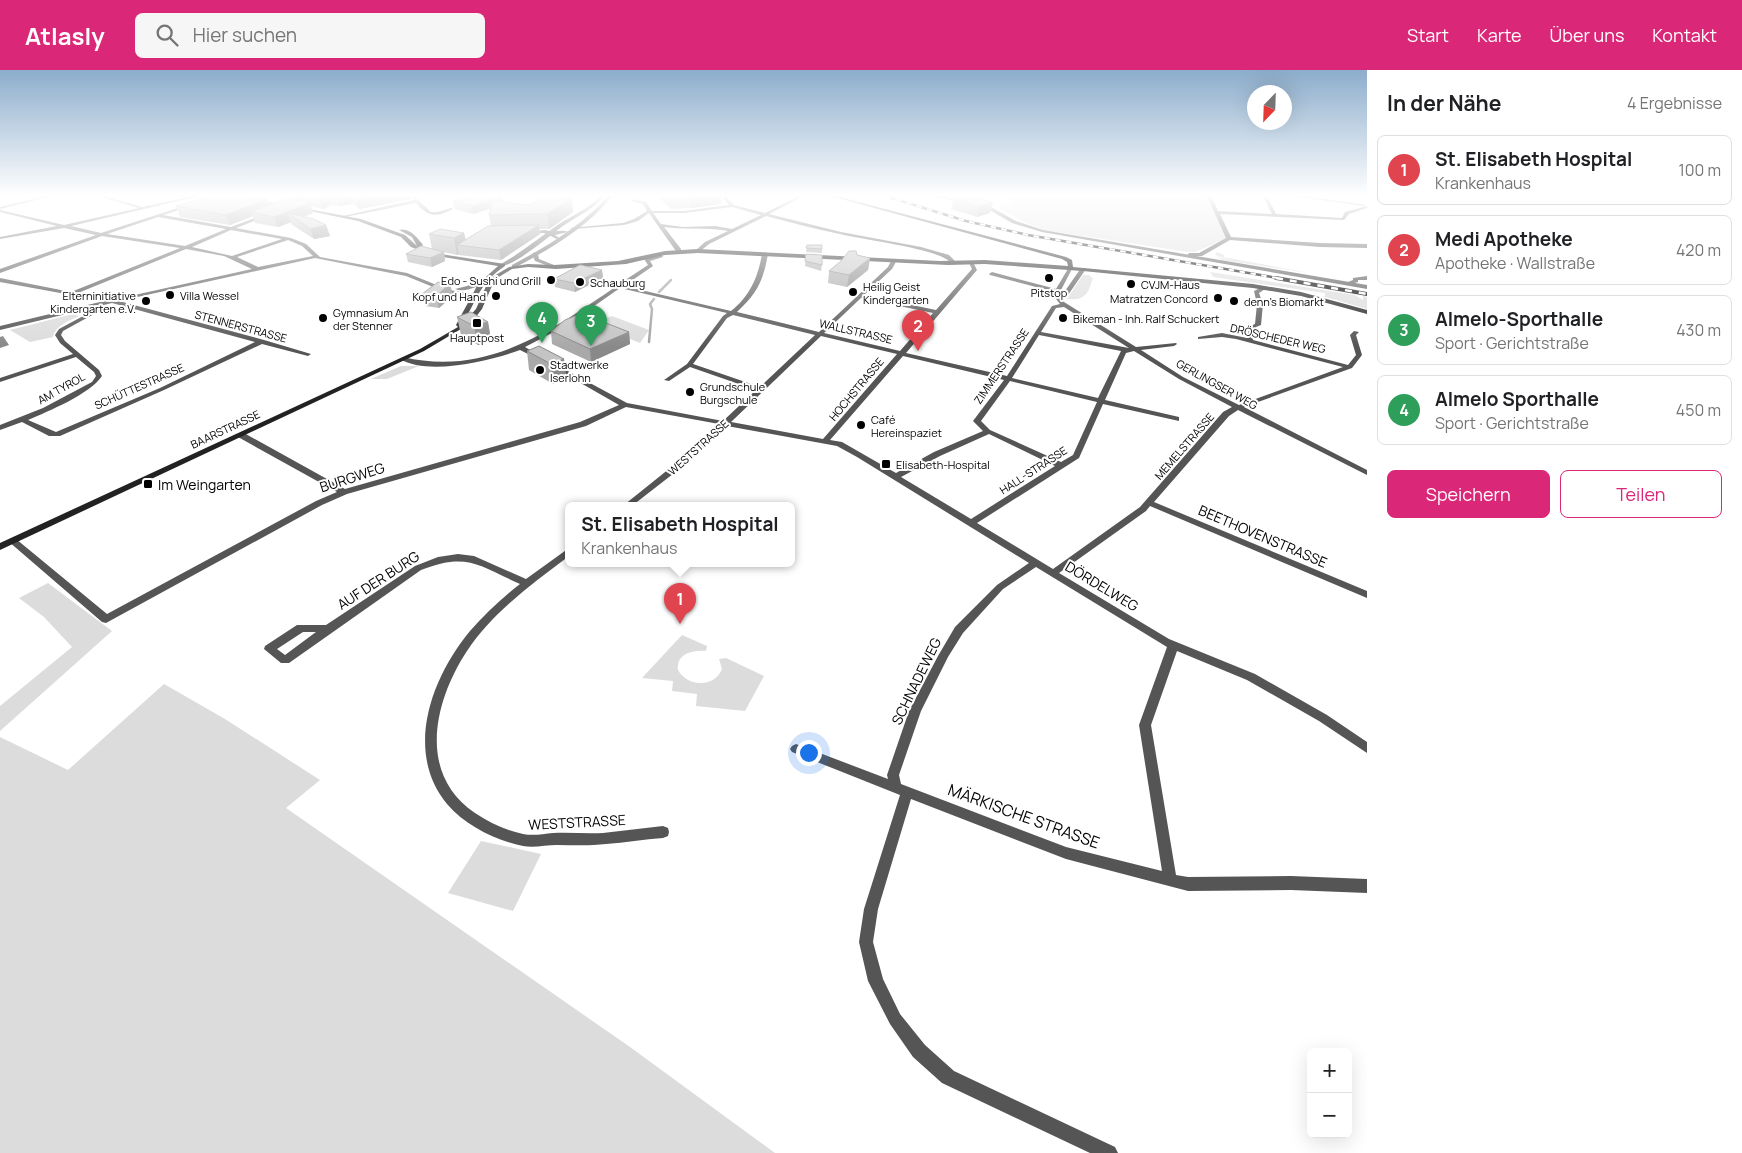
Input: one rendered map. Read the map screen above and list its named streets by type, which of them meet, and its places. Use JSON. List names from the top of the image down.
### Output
{
  "streets": {
    "main road": ["BAARSTRASSE"],
    "street": [
      "STENNERSTRASSE",
      "WALLSTRASSE",
      "DRÖSCHEDER WEG",
      "ZIMMERSTRASSE",
      "GERLINGSER WEG",
      "SCHÜTTESTRASSE",
      "AM TYROL",
      "HOCHSTRASSE",
      "MEMELSTRASSE",
      "WESTSTRASSE",
      "HALL-STRASSE",
      "BURGWEG",
      "BEETHOVENSTRASSE",
      "AUF DER BURG",
      "DÖRDELWEG",
      "SCHNADEWEG",
      "MÄRKISCHE STRASSE"
    ]
  },
  "crossings": [
    ["STENNERSTRASSE", "SCHÜTTESTRASSE"],
    ["STENNERSTRASSE", "AM TYROL"],
    ["WALLSTRASSE", "ZIMMERSTRASSE"],
    ["WALLSTRASSE", "HOCHSTRASSE"],
    ["WALLSTRASSE", "WESTSTRASSE"],
    ["WALLSTRASSE", "HALL-STRASSE"],
    ["DRÖSCHEDER WEG", "MEMELSTRASSE"],
    ["ZIMMERSTRASSE", "GERLINGSER WEG"],
    ["ZIMMERSTRASSE", "DÖRDELWEG"],
    ["GERLINGSER WEG", "MEMELSTRASSE"],
    ["GERLINGSER WEG", "HALL-STRASSE"],
    ["SCHÜTTESTRASSE", "AM TYROL"],
    ["HOCHSTRASSE", "DÖRDELWEG"],
    ["BAARSTRASSE", "BURGWEG"],
    ["MEMELSTRASSE", "BEETHOVENSTRASSE"],
    ["MEMELSTRASSE", "DÖRDELWEG"],
    ["WESTSTRASSE", "AUF DER BURG"],
    ["WESTSTRASSE", "DÖRDELWEG"],
    ["HALL-STRASSE", "DÖRDELWEG"],
    ["BURGWEG", "DÖRDELWEG"],
    ["DÖRDELWEG", "SCHNADEWEG"],
    ["SCHNADEWEG", "MÄRKISCHE STRASSE"]
  ],
  "places": {
    "other": [
      "Pitstop",
      "Edo - Sushi und Grill",
      "Schauburg",
      "CVJM-Haus",
      "Heilig Geist Kindergarten",
      "Villa Wessel",
      "Kopf und Hand",
      "Matratzen Concord",
      "Elterninitiative Kindergarten e.V.",
      "denn's Biomarkt",
      "Gymnasium An der Stenner",
      "Bikeman - Inh. Ralf Schuckert",
      "Stadtwerke Iserlohn",
      "Grundschule Burgschule",
      "Café Hereinspaziet"
    ],
    "transit": ["Hauptpost", "Elisabeth-Hospital", "Im Weingarten"]
  },
  "north": "bottom left",
  "page": {
    "header": "Atlasly",
    "search": "Hier suchen",
    "nav": [
      "Start",
      "Karte",
      "Über uns",
      "Kontakt"
    ],
    "heading": ["In der Nähe", "4 Ergebnisse"],
    "list": [
      {
        "mark": "1",
        "name": "St. Elisabeth Hospital",
        "note": "Krankenhaus",
        "value": "100 m"
      },
      {
        "mark": "2",
        "name": "Medi Apotheke",
        "note": "Apotheke · Wallstraße",
        "value": "420 m"
      },
      {
        "mark": "3",
        "name": "Almelo-Sporthalle",
        "note": "Sport · Gerichtstraße",
        "value": "430 m"
      },
      {
        "mark": "4",
        "name": "Almelo Sporthalle",
        "note": "Sport · Gerichtstraße",
        "value": "450 m"
      }
    ],
    "pins": [
      "4",
      "3",
      "2",
      "1"
    ],
    "buttons": ["Speichern", "Teilen"],
    "popup": ["St. Elisabeth Hospital", "Krankenhaus"],
    "map_buttons": ["+", "−"]
  }
}
